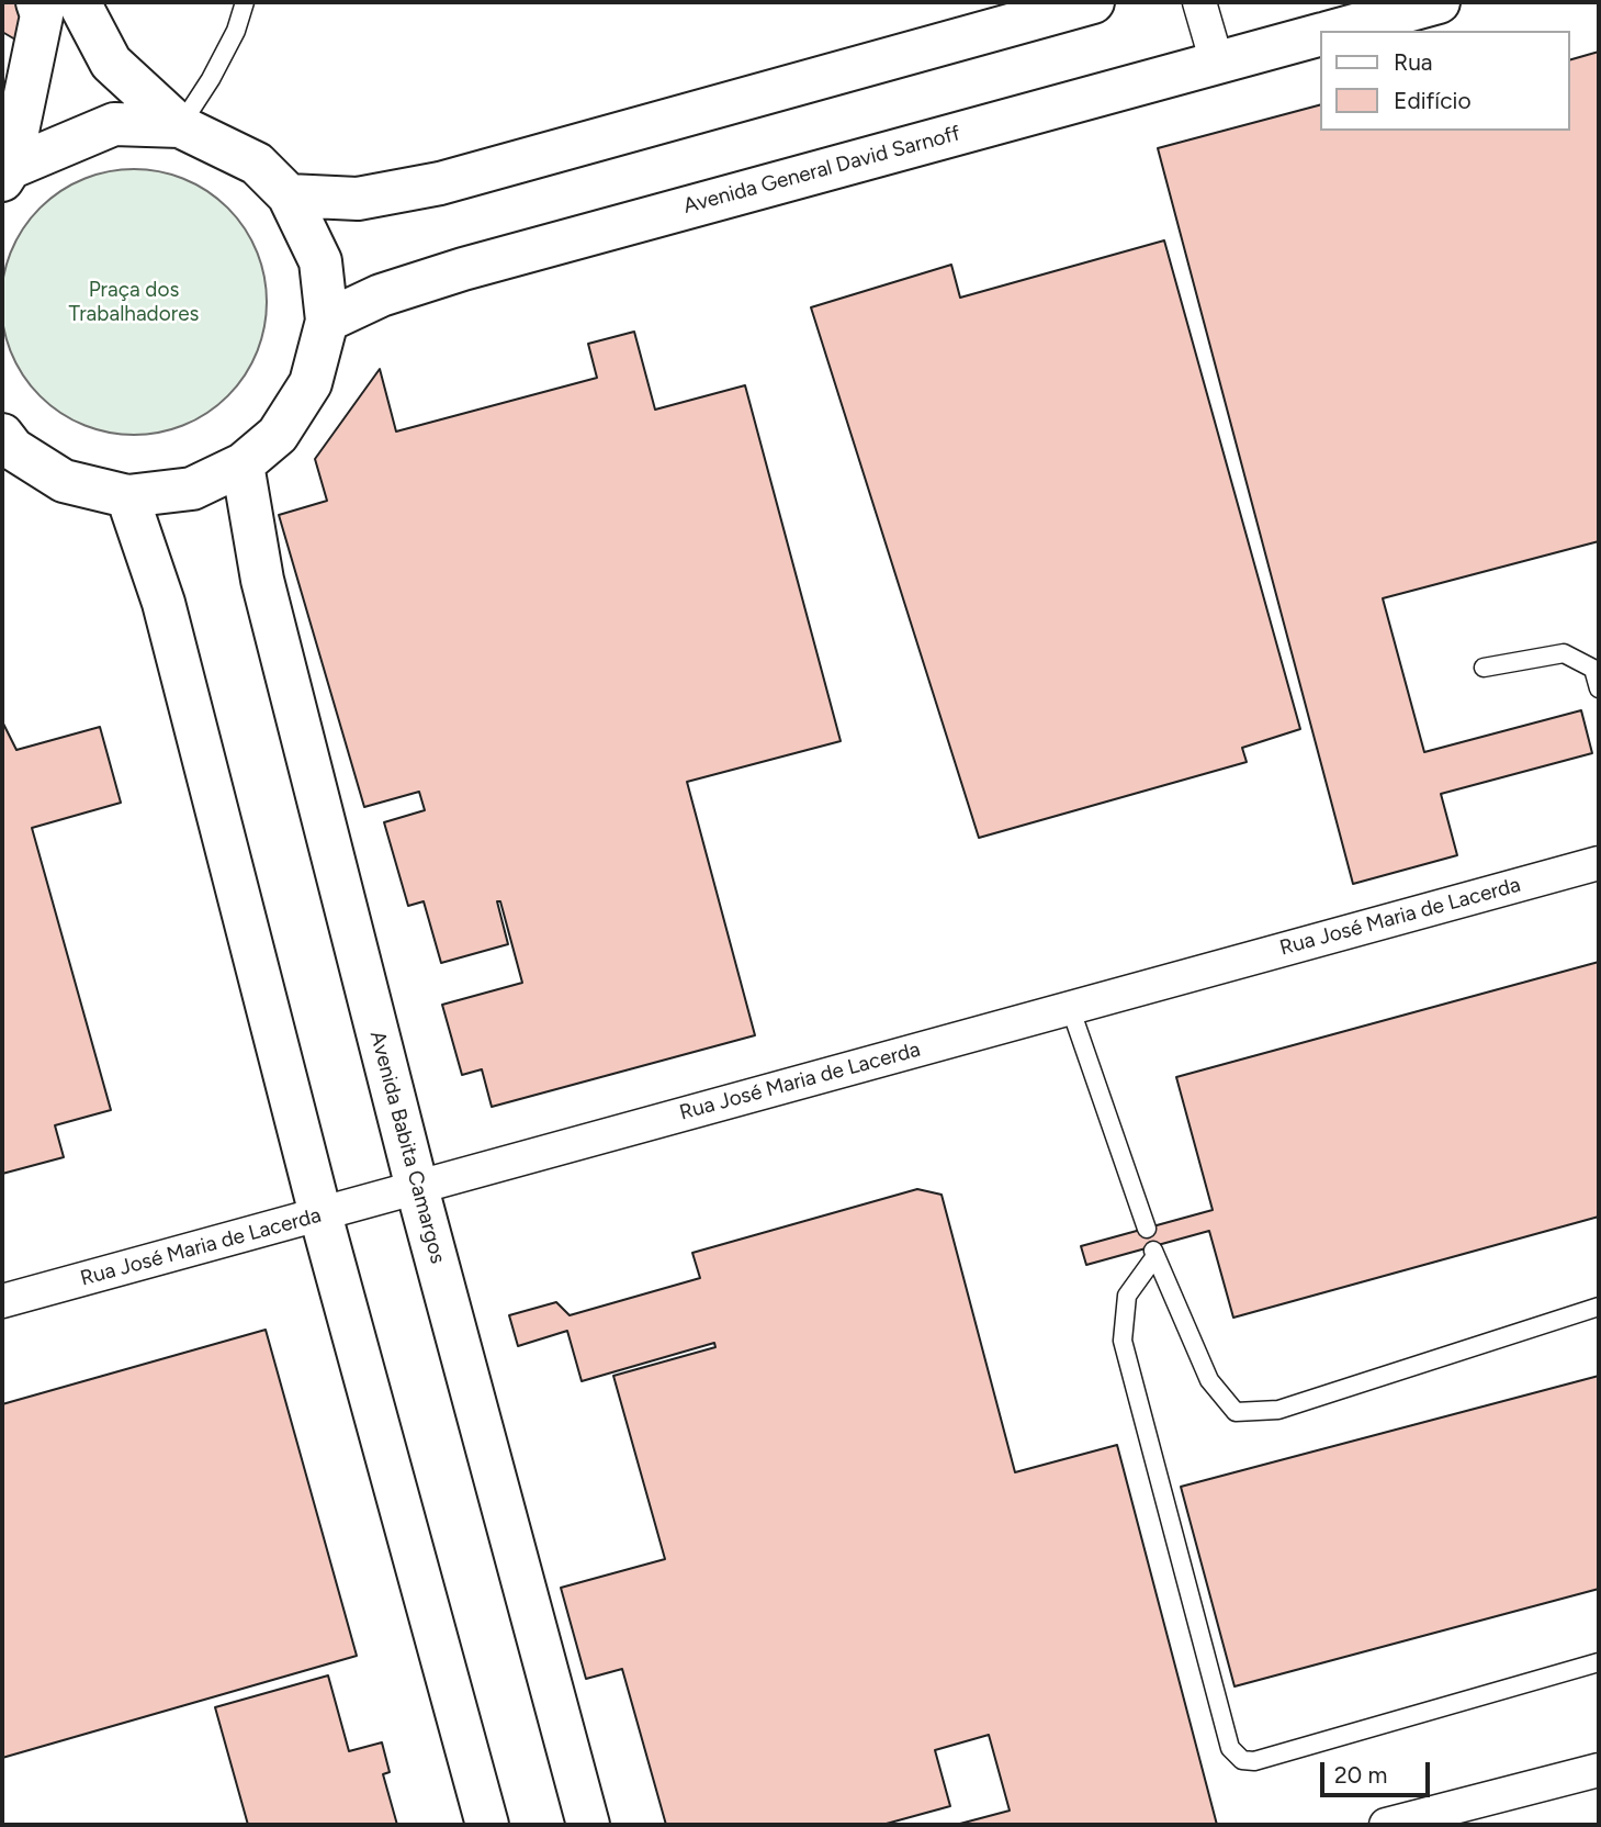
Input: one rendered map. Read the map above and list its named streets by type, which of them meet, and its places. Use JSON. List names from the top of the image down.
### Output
{
  "streets": {
    "street": ["Avenida General David Sarnoff", "Rua José Maria de Lacerda", "Avenida Babita Camargos"]
  },
  "crossings": [
    ["Rua José Maria de Lacerda", "Avenida Babita Camargos"]
  ],
  "parks": ["Praça dos Trabalhadores"],
  "legend": ["Rua", "Edifício"],
  "scale_bar": "20 m"
}
